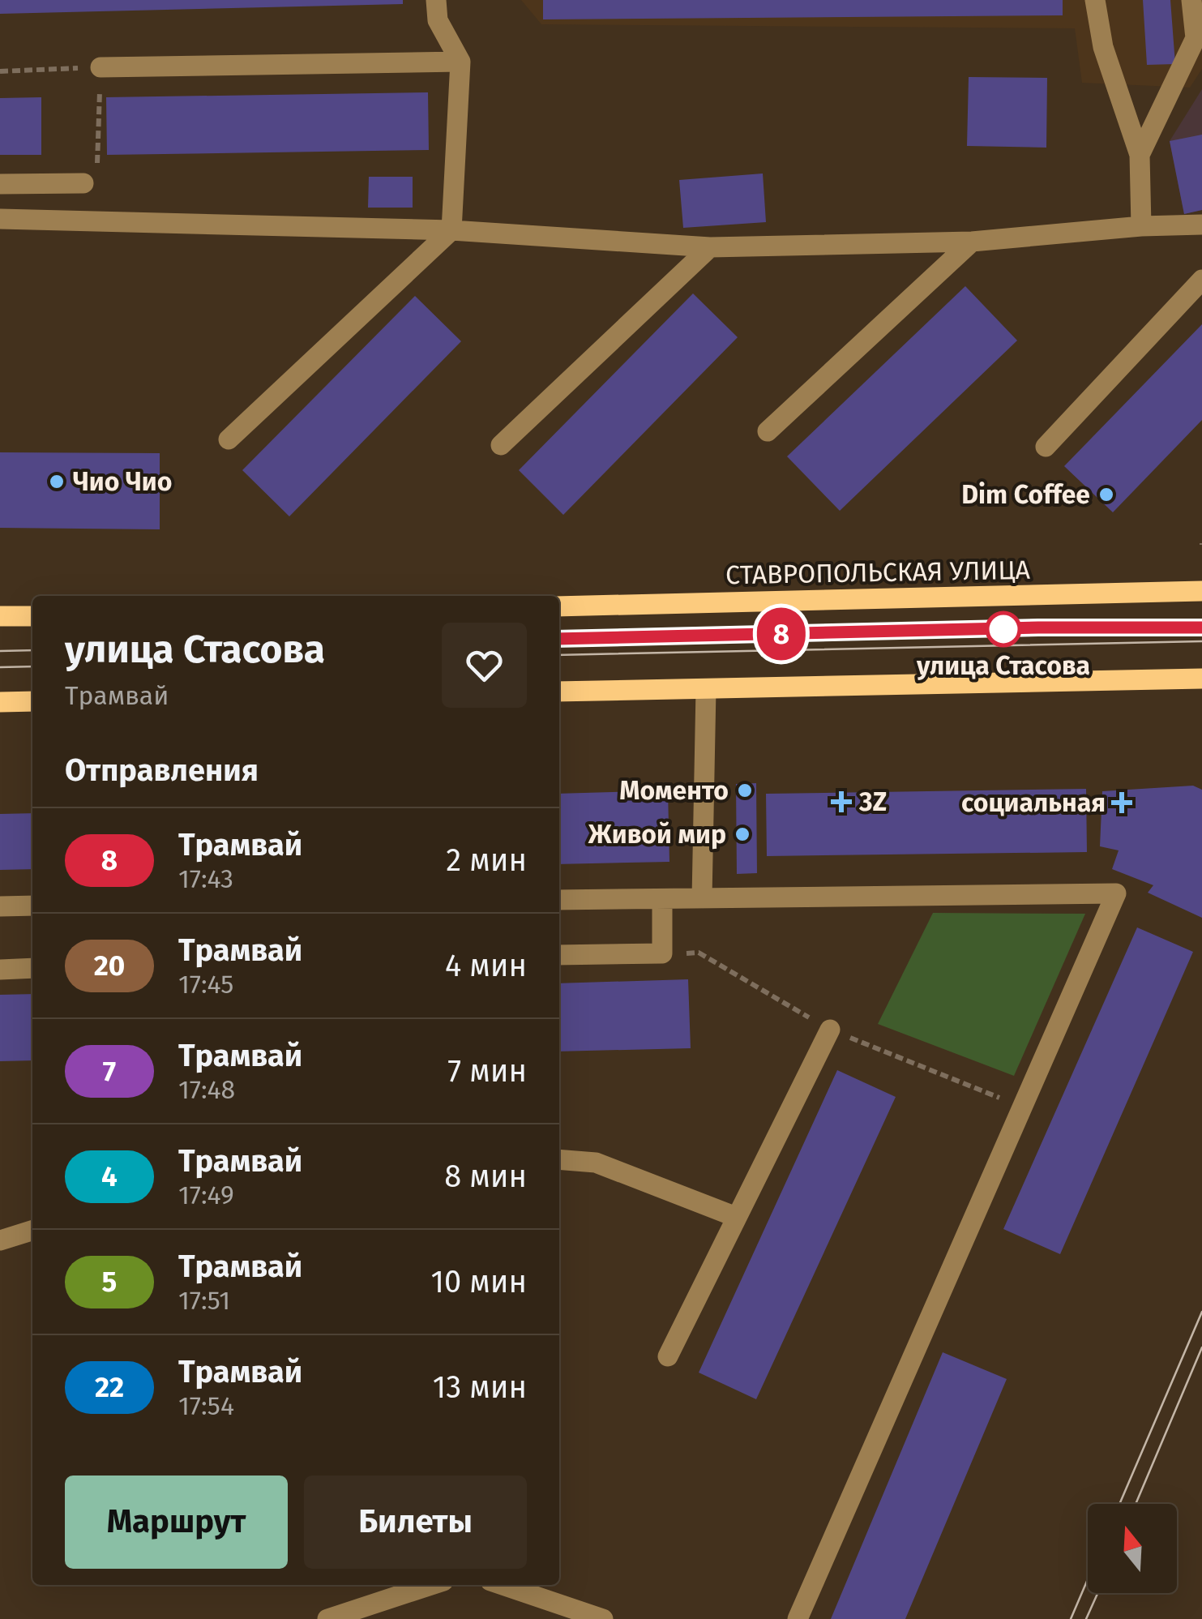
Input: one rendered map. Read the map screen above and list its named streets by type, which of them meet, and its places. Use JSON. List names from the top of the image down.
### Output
{
  "streets": {
    "main road": ["СТАВРОПОЛЬСКАЯ УЛИЦА"]
  },
  "places": {
    "other": [
      "Чио Чио",
      "Dim Coffee",
      "улица Стасова",
      "Моменто",
      "Живой мир"
    ],
    "health": ["3Z", "социальная"]
  },
  "lines": ["tram line 8"],
  "north": "top",
  "page": {
    "on_map": "8",
    "heading": [
      ["улица Стасова", "Трамвай"],
      "Отправления"
    ],
    "list": [
      {
        "mark": "8",
        "name": "Трамвай",
        "note": "17:43",
        "value": "2 мин"
      },
      {
        "mark": "20",
        "name": "Трамвай",
        "note": "17:45",
        "value": "4 мин"
      },
      {
        "mark": "7",
        "name": "Трамвай",
        "note": "17:48",
        "value": "7 мин"
      },
      {
        "mark": "4",
        "name": "Трамвай",
        "note": "17:49",
        "value": "8 мин"
      },
      {
        "mark": "5",
        "name": "Трамвай",
        "note": "17:51",
        "value": "10 мин"
      },
      {
        "mark": "22",
        "name": "Трамвай",
        "note": "17:54",
        "value": "13 мин"
      }
    ],
    "buttons": ["Маршрут", "Билеты"]
  }
}
